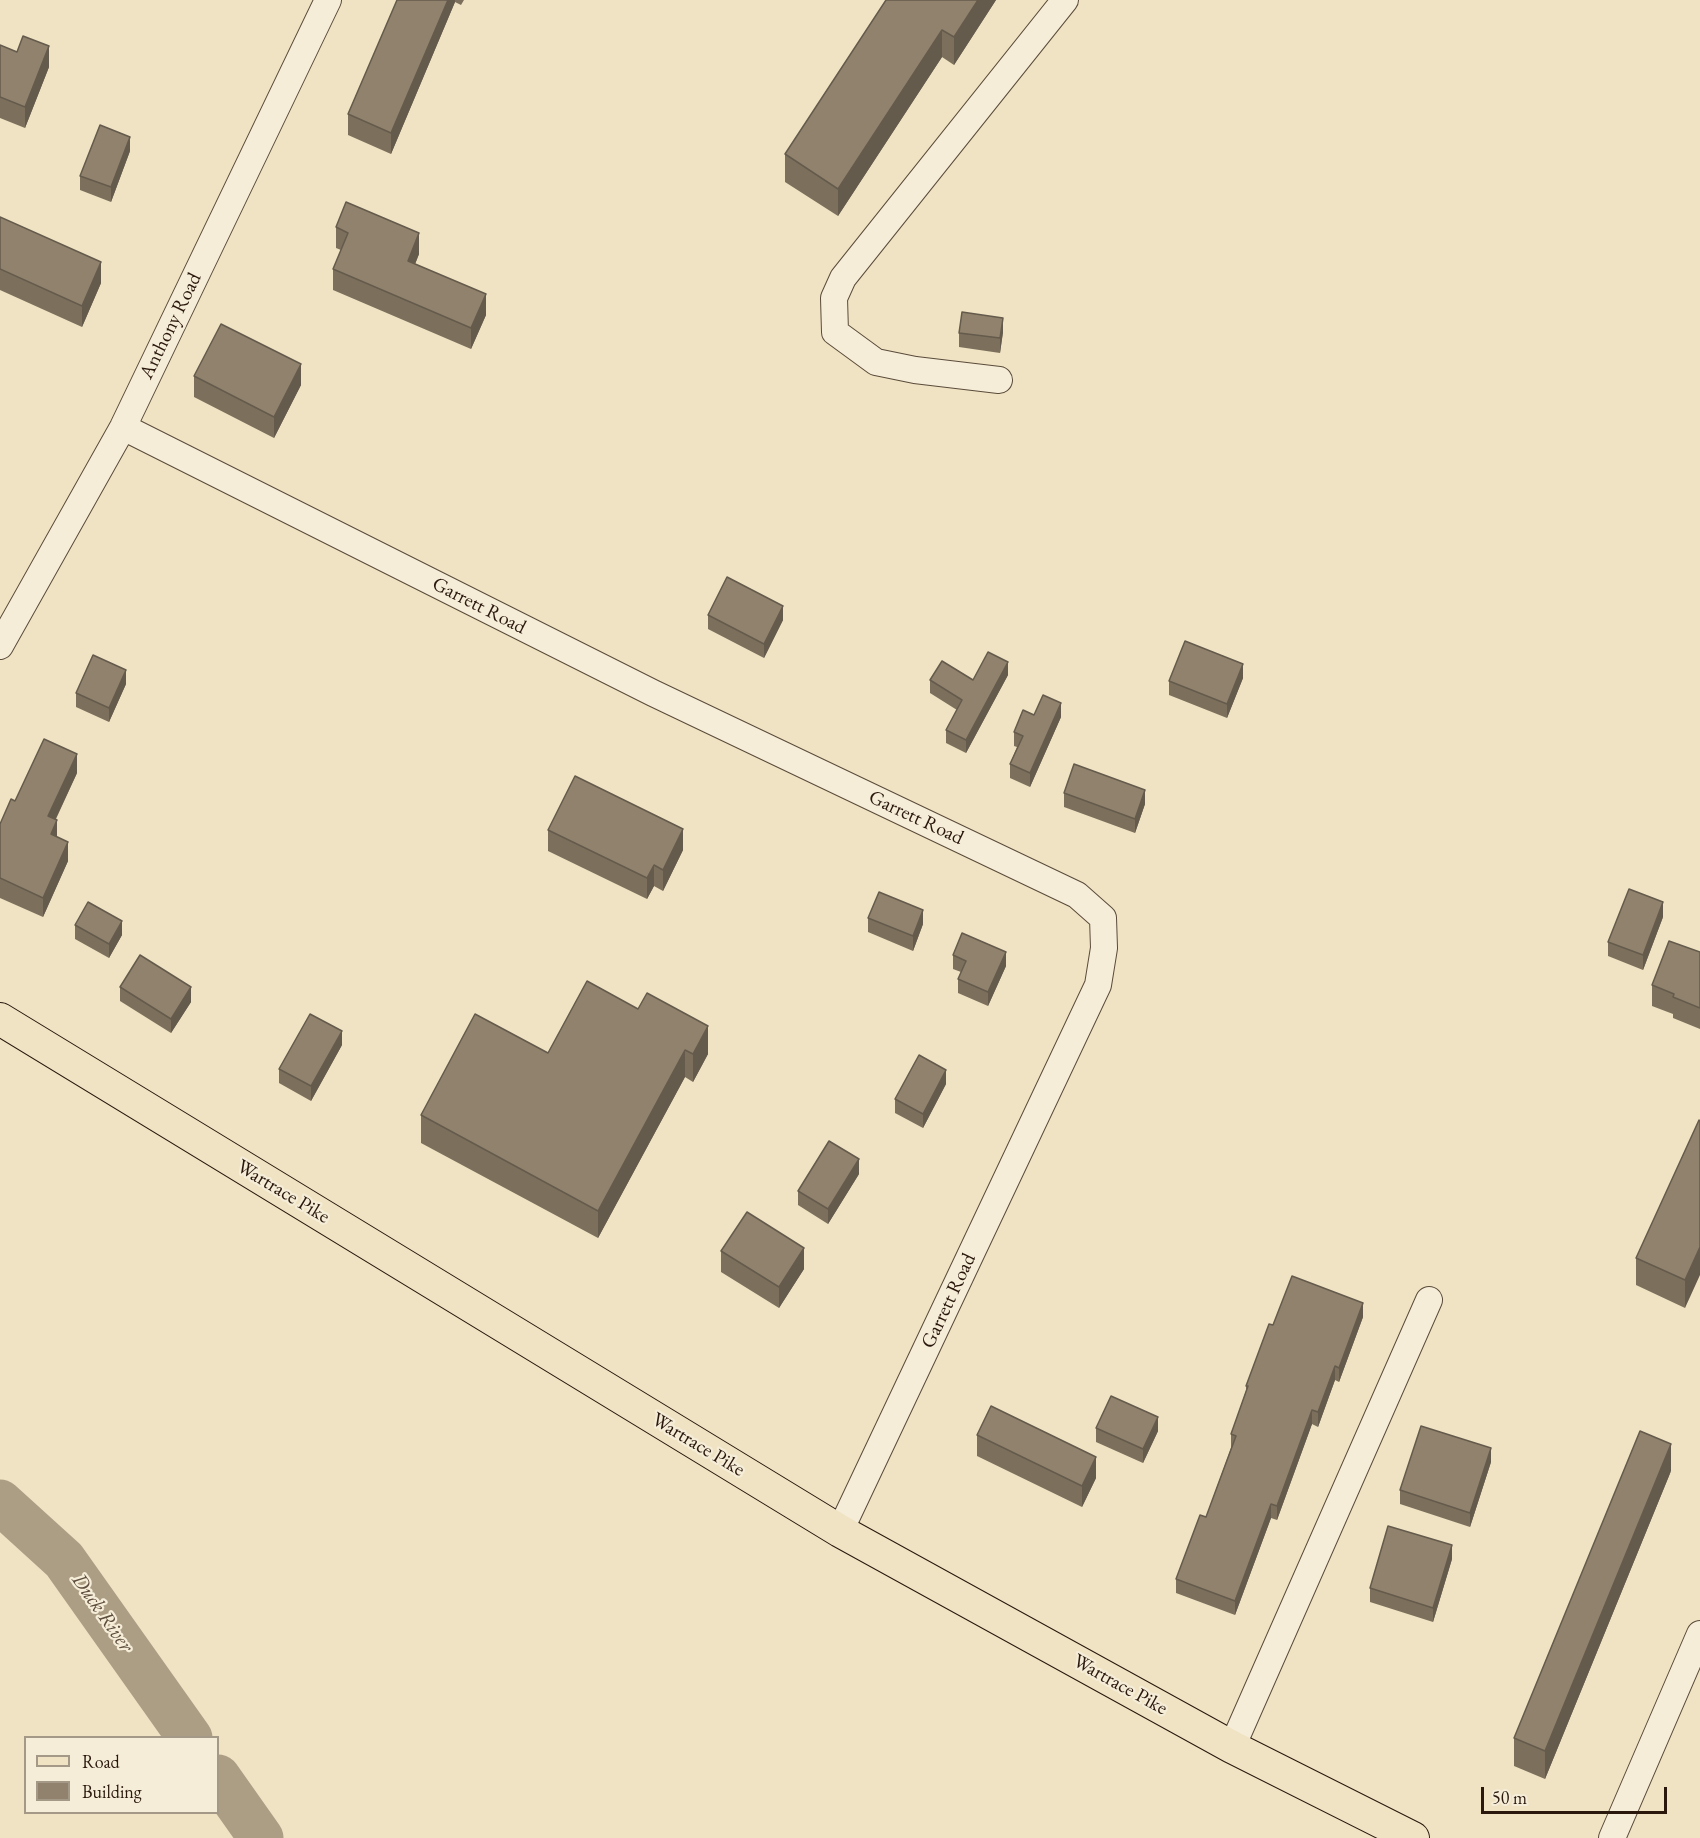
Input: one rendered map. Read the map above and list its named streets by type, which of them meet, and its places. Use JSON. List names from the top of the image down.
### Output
{
  "streets": {
    "main road": ["Wartrace Pike"],
    "street": ["Anthony Road", "Garrett Road"]
  },
  "crossings": [
    ["Anthony Road", "Garrett Road"],
    ["Garrett Road", "Wartrace Pike"]
  ],
  "water": ["Duck River"],
  "legend": ["Road", "Building"],
  "scale_bar": "50 m"
}
